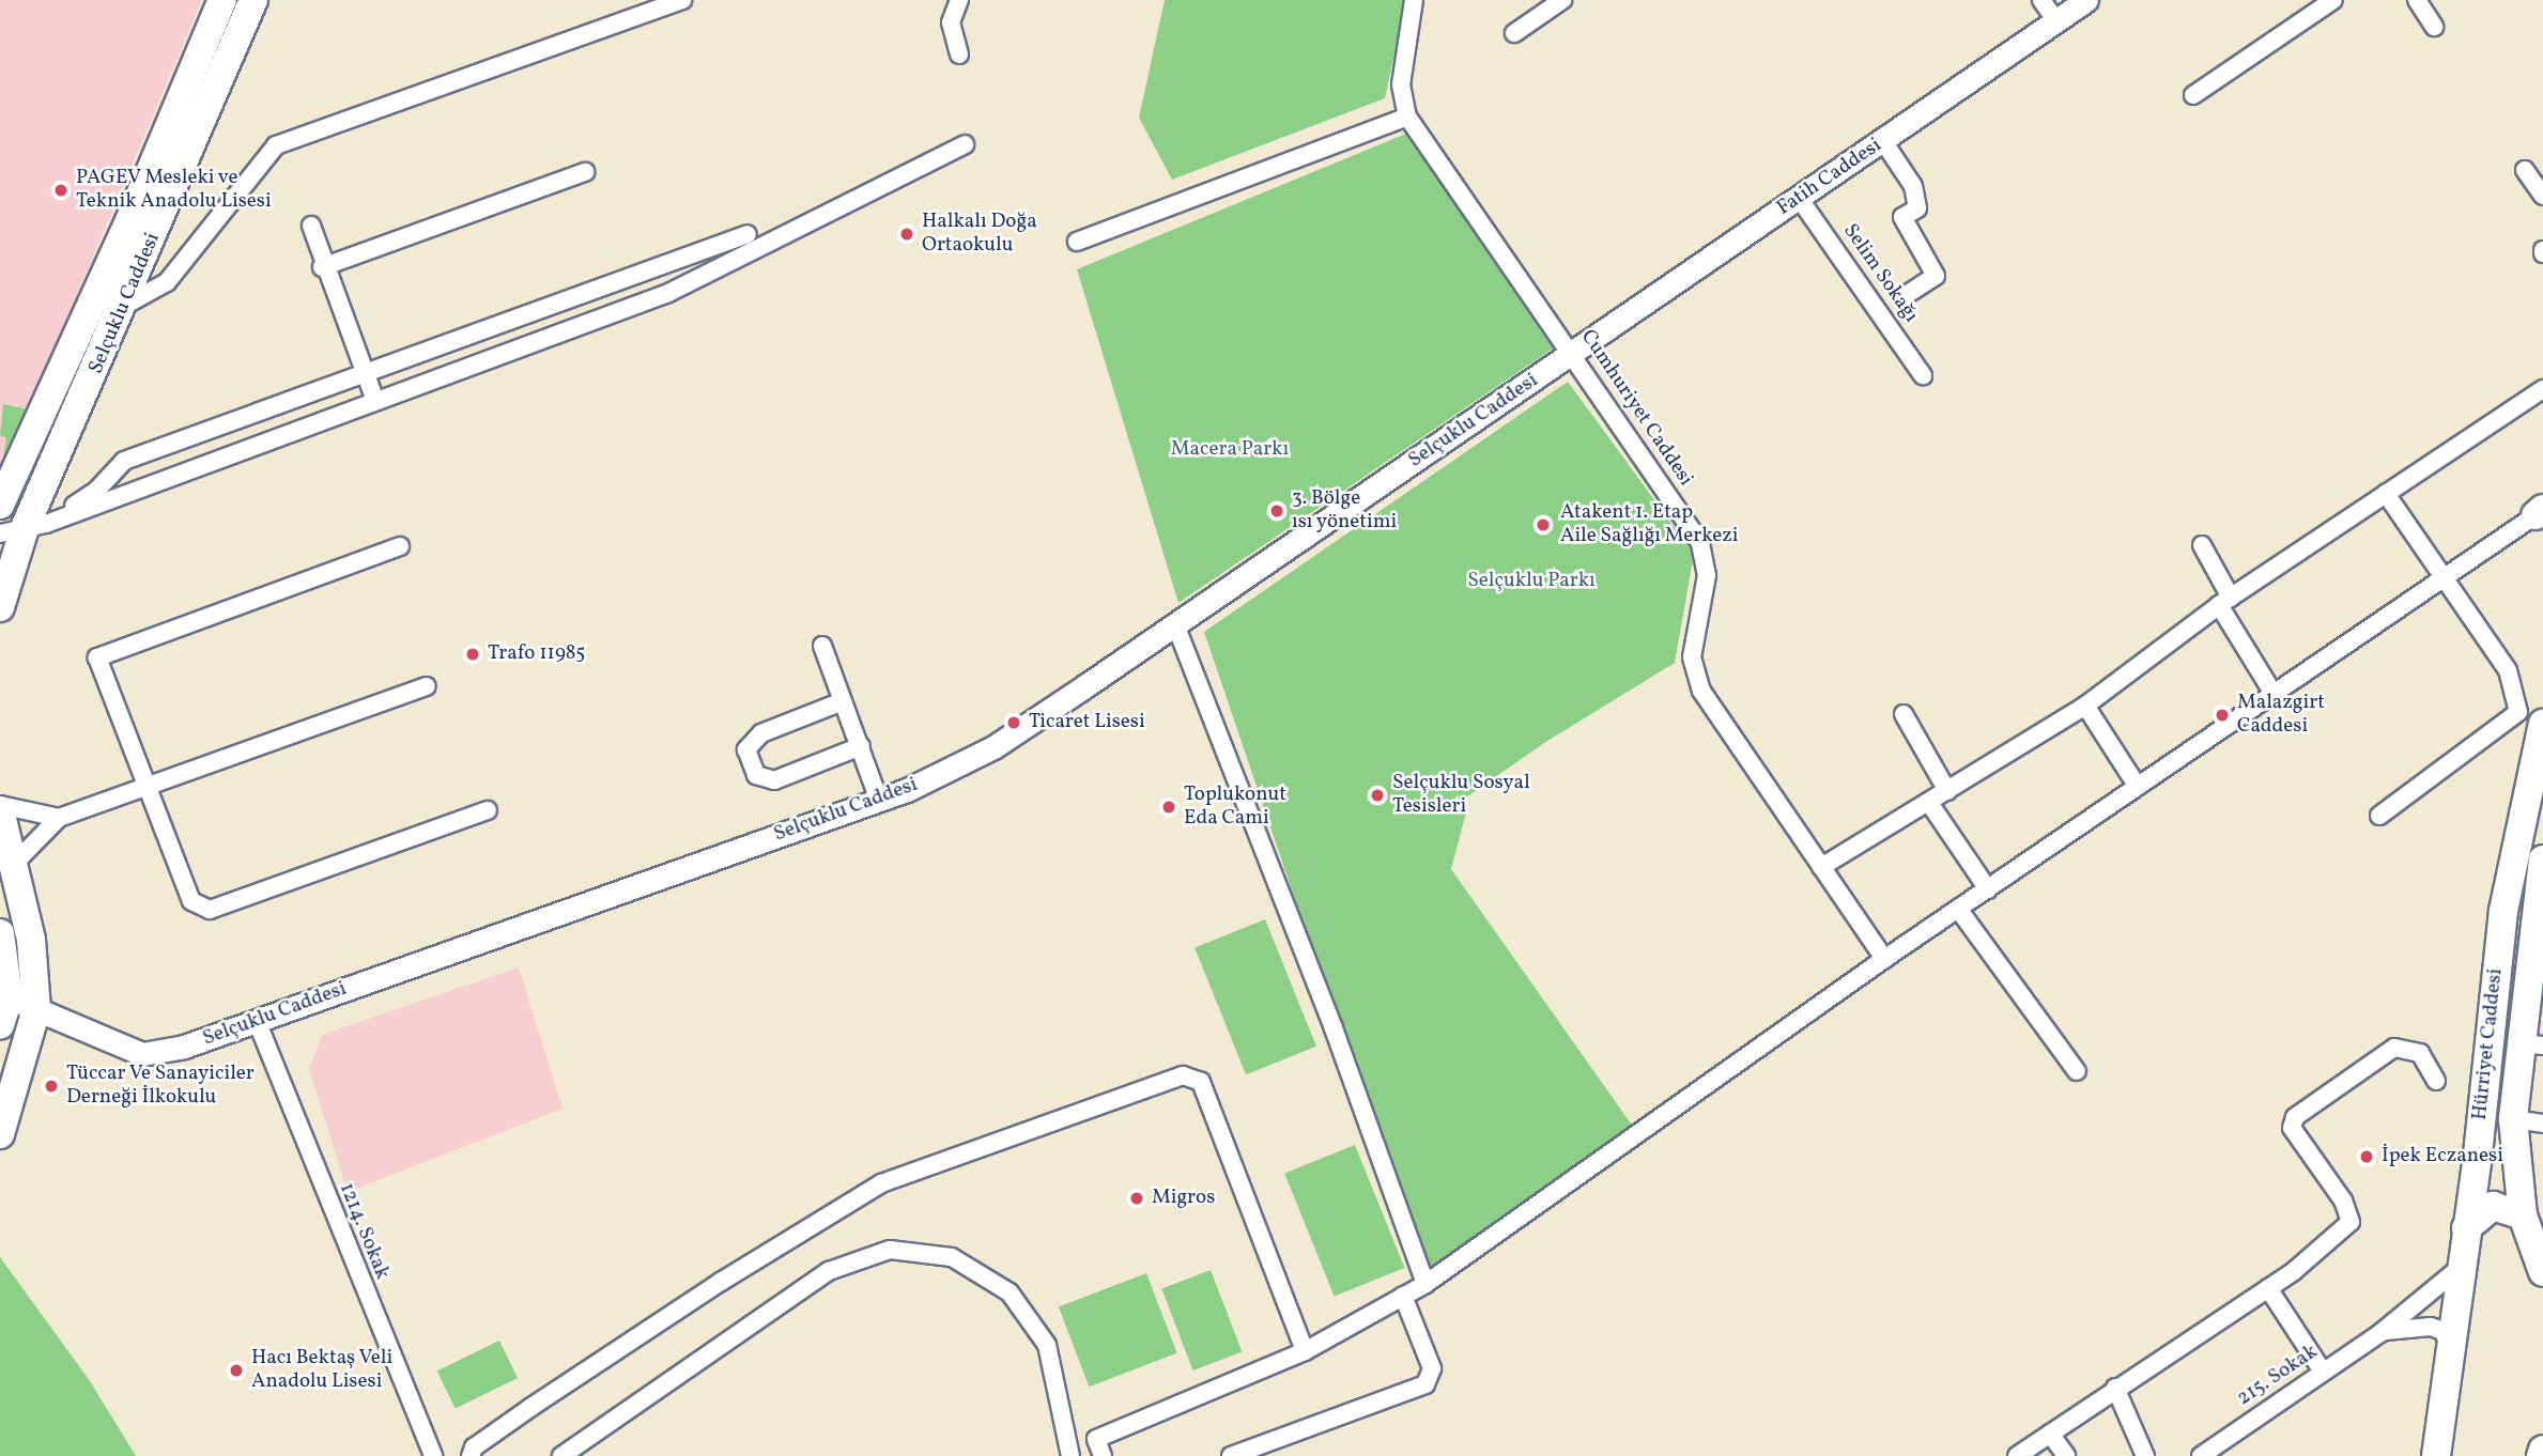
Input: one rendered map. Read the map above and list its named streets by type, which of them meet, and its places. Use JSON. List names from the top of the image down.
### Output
{
  "streets": {
    "main road": ["Selçuklu Caddesi", "Hürriyet Caddesi"],
    "street": [
      "Fatih Caddesi",
      "Selim Sokağı",
      "Cumhuriyet Caddesi",
      "1214. Sokak",
      "215. Sokak"
    ]
  },
  "crossings": [
    ["Fatih Caddesi", "Selim Sokağı"],
    ["Fatih Caddesi", "Selçuklu Caddesi"],
    ["Fatih Caddesi", "Cumhuriyet Caddesi"],
    ["Selçuklu Caddesi", "Cumhuriyet Caddesi"],
    ["Selçuklu Caddesi", "1214. Sokak"],
    ["Hürriyet Caddesi", "215. Sokak"]
  ],
  "parks": ["Macera Parkı", "Selçuklu Parkı"],
  "places": [
    "PAGEV Mesleki ve Teknik Anadolu Lisesi",
    "Halkalı Doğa Ortaokulu",
    "3. Bölge ısı yönetimi",
    "Atakent 1. Etap Aile Sağlığı Merkezi",
    "Trafo 11985",
    "Malazgirt Caddesi",
    "Ticaret Lisesi",
    "Selçuklu Sosyal Tesisleri",
    "Toplukonut Eda Cami",
    "Tüccar Ve Sanayiciler Derneği İlkokulu",
    "İpek Eczanesi",
    "Migros",
    "Hacı Bektaş Veli Anadolu Lisesi"
  ]
}
